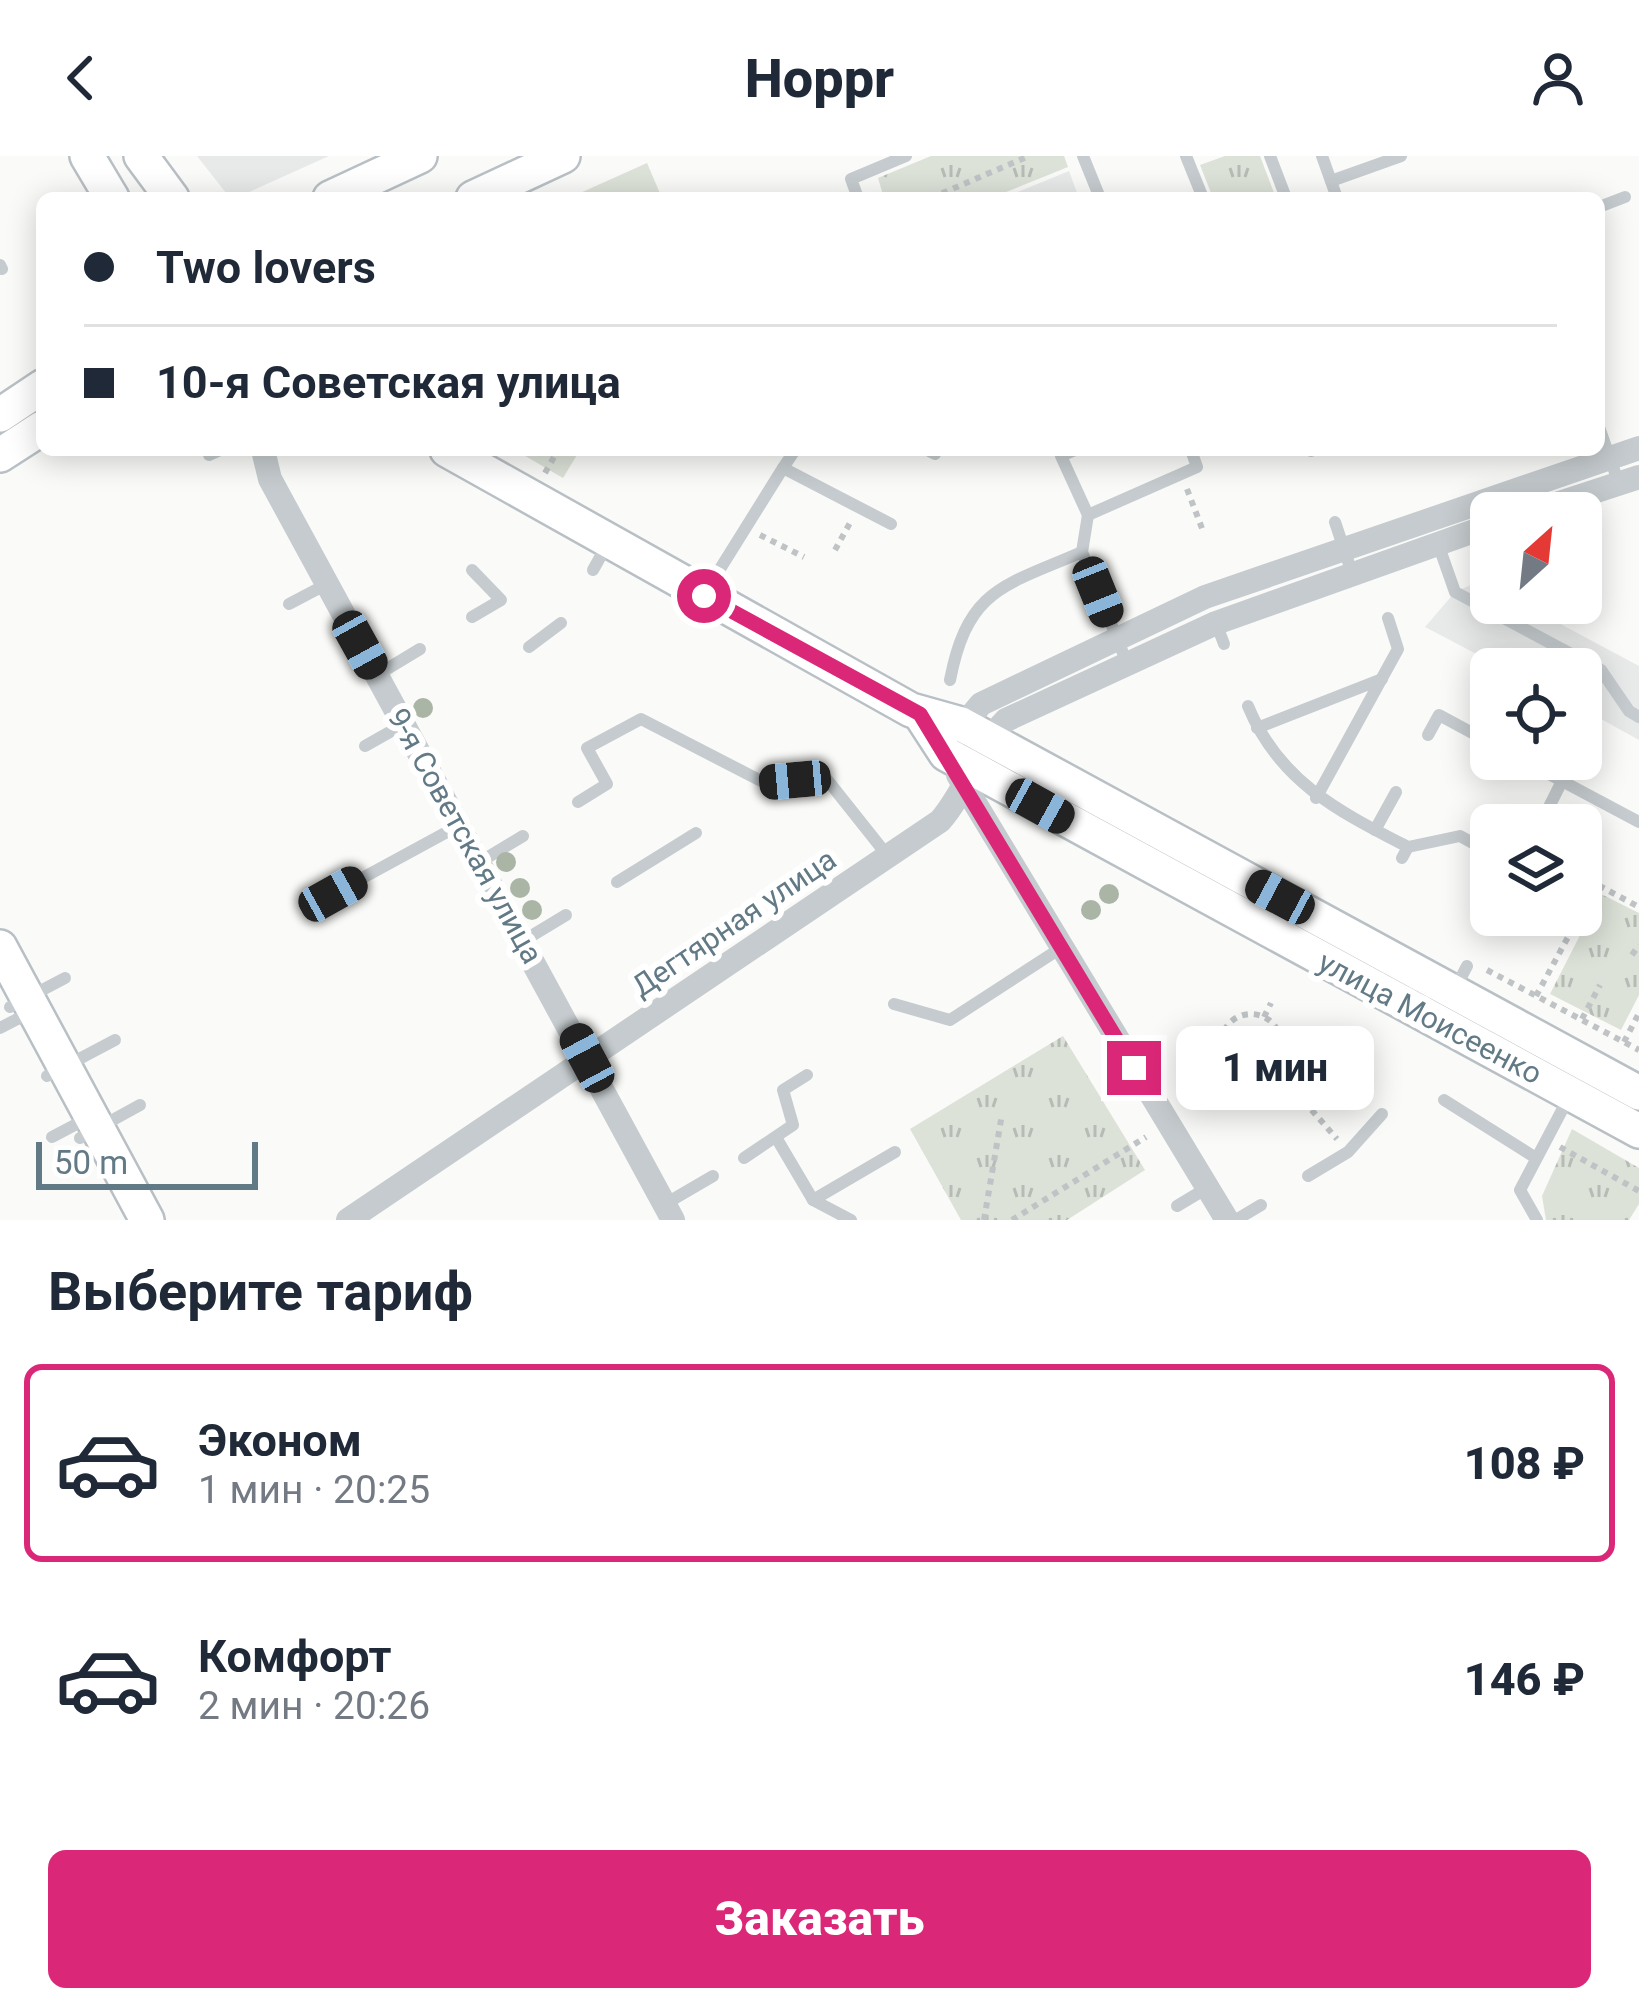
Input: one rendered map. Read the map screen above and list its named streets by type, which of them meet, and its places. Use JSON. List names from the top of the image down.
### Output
{
  "streets": {
    "street": ["9-я Советская улица", "Дегтярная улица", "улица Моисеенко"]
  },
  "crossings": [
    ["9-я Советская улица", "Дегтярная улица"],
    ["Дегтярная улица", "улица Моисеенко"]
  ],
  "scale_bar": "50 m",
  "north": "top right",
  "page": {
    "header": "Hoppr",
    "banner": ["Two lovers", "10-я Советская улица"],
    "bubble": "1 мин",
    "scale": "50 m",
    "heading": "Выберите тариф",
    "list": [
      {
        "name": "Эконом",
        "note": "1 мин · 20:25",
        "value": "108 ₽"
      },
      {
        "name": "Комфорт",
        "note": "2 мин · 20:26",
        "value": "146 ₽"
      }
    ],
    "buttons": "Заказать"
  }
}
